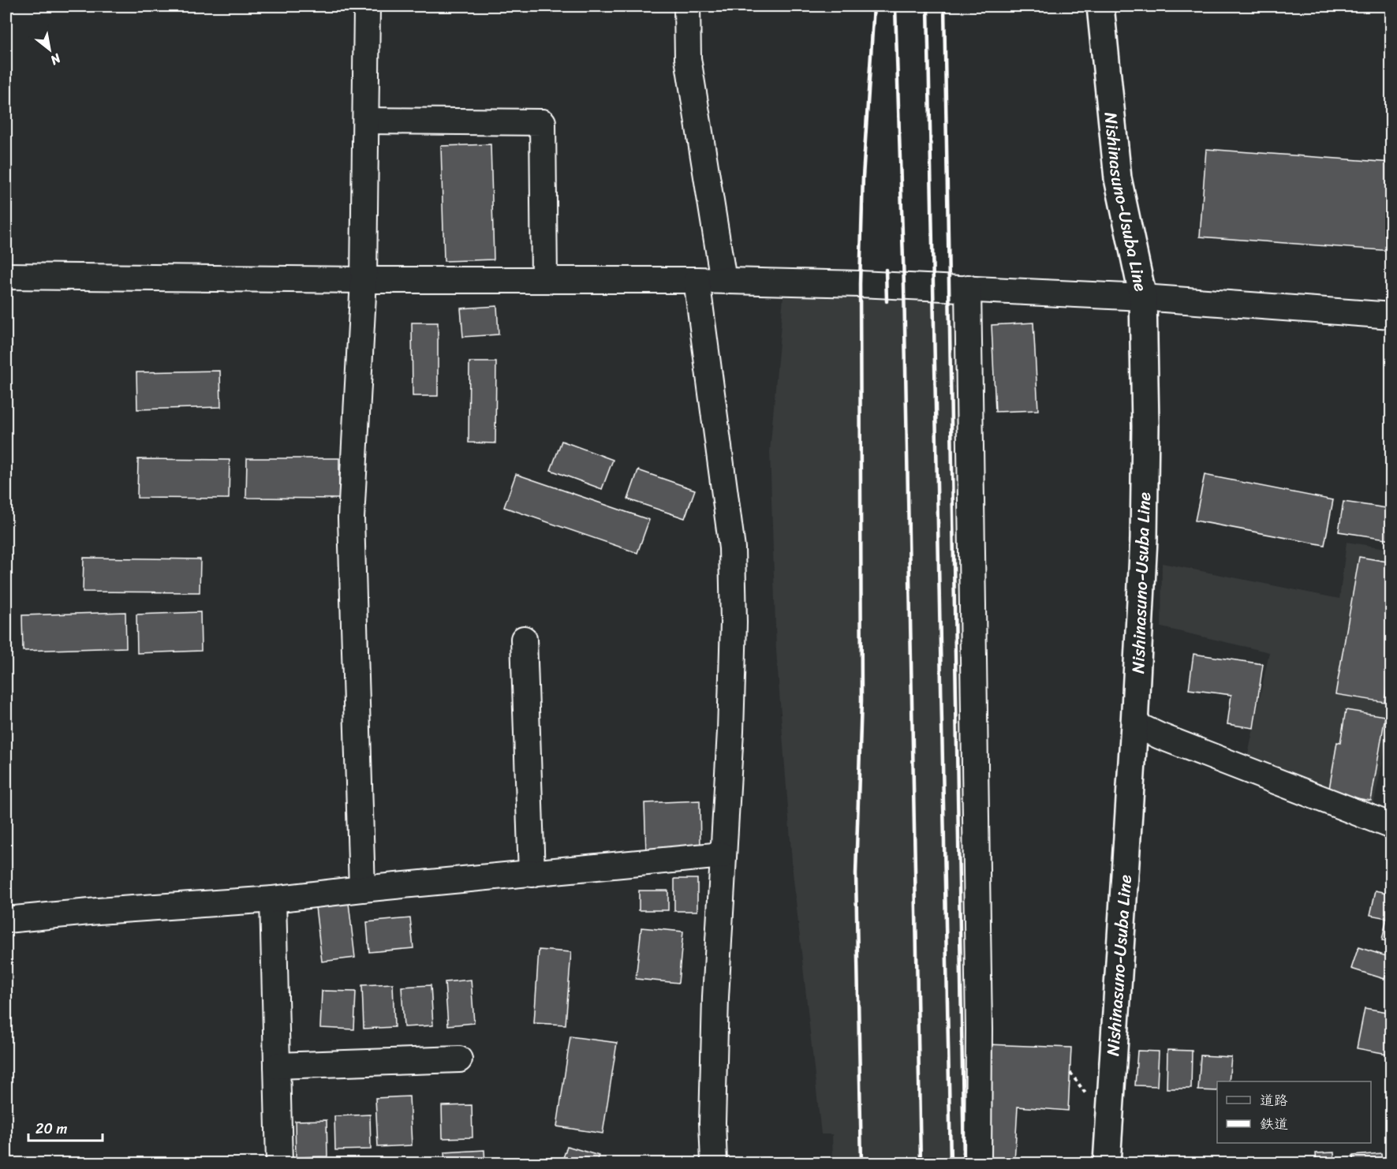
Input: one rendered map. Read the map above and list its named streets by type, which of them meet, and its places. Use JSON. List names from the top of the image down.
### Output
{
  "streets": {
    "main road": ["Nishinasuno-Usuba Line"]
  },
  "legend": ["道路", "鉄道"],
  "scale_bar": "20 m",
  "north": "bottom right"
}
